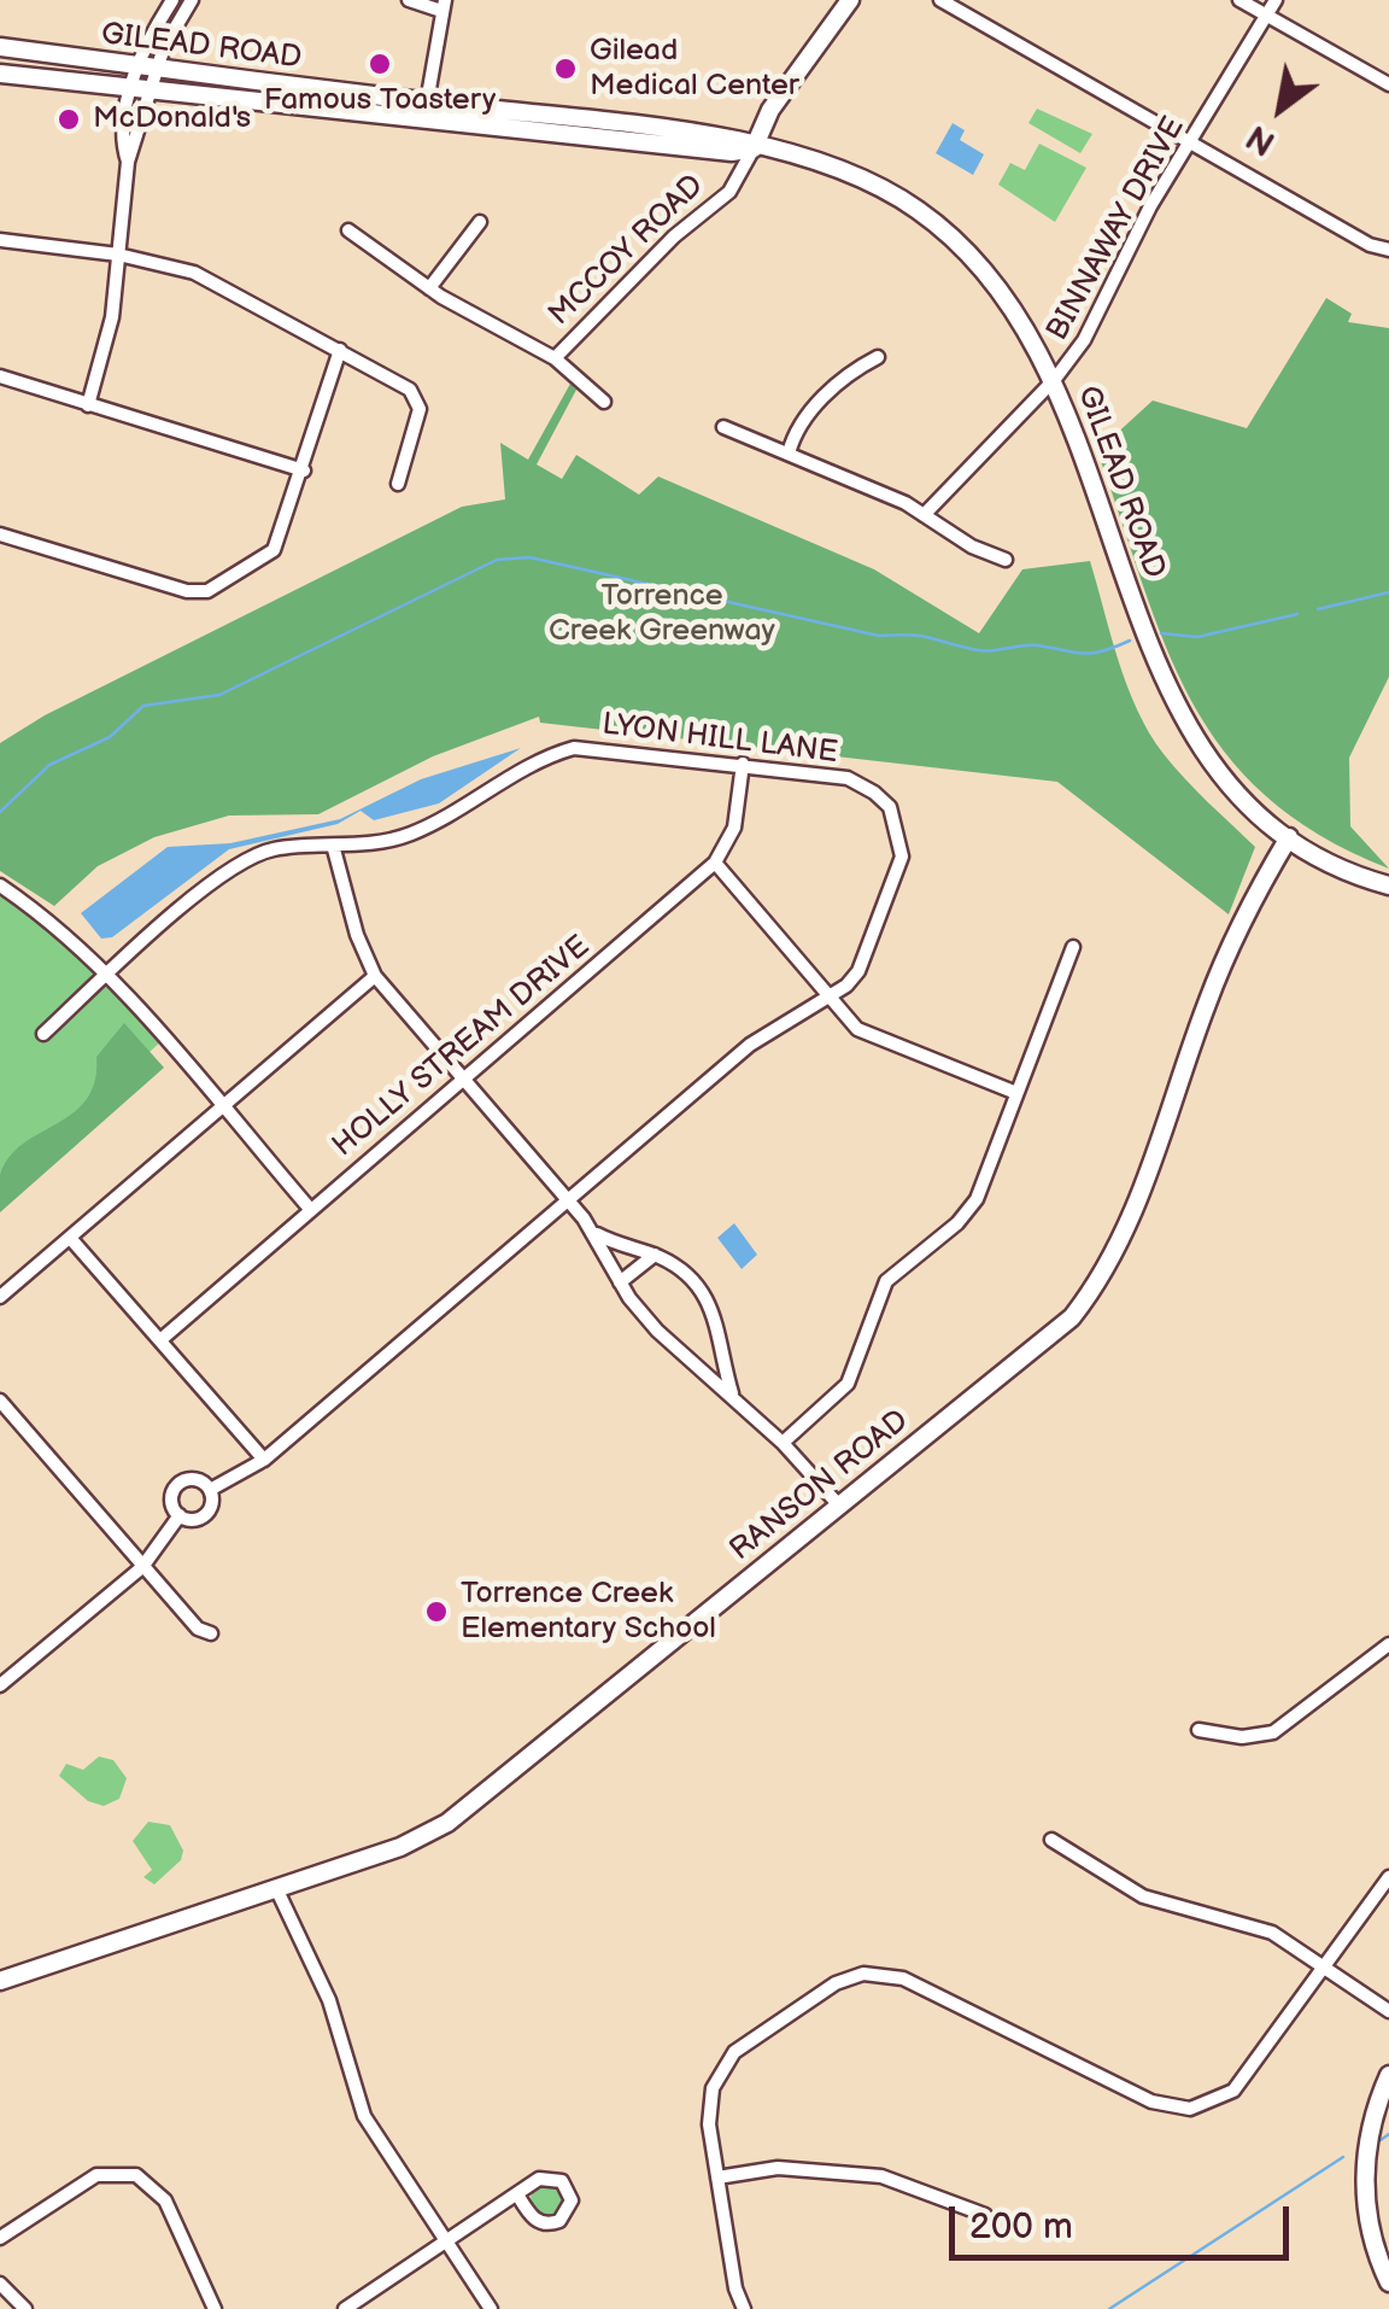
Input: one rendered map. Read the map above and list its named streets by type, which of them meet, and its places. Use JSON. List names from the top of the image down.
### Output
{
  "streets": {
    "main road": ["GILEAD ROAD", "MCCOY ROAD", "RANSON ROAD"],
    "street": ["BINNAWAY DRIVE", "LYON HILL LANE", "HOLLY STREAM DRIVE"]
  },
  "crossings": [
    ["GILEAD ROAD", "BINNAWAY DRIVE"],
    ["GILEAD ROAD", "MCCOY ROAD"],
    ["GILEAD ROAD", "RANSON ROAD"],
    ["LYON HILL LANE", "HOLLY STREAM DRIVE"]
  ],
  "parks": ["Torrence Creek Greenway"],
  "places": [
    "Famous Toastery",
    "Gilead Medical Center",
    "McDonald's",
    "Torrence Creek Elementary School"
  ],
  "scale_bar": "200 m",
  "north": "bottom left"
}
